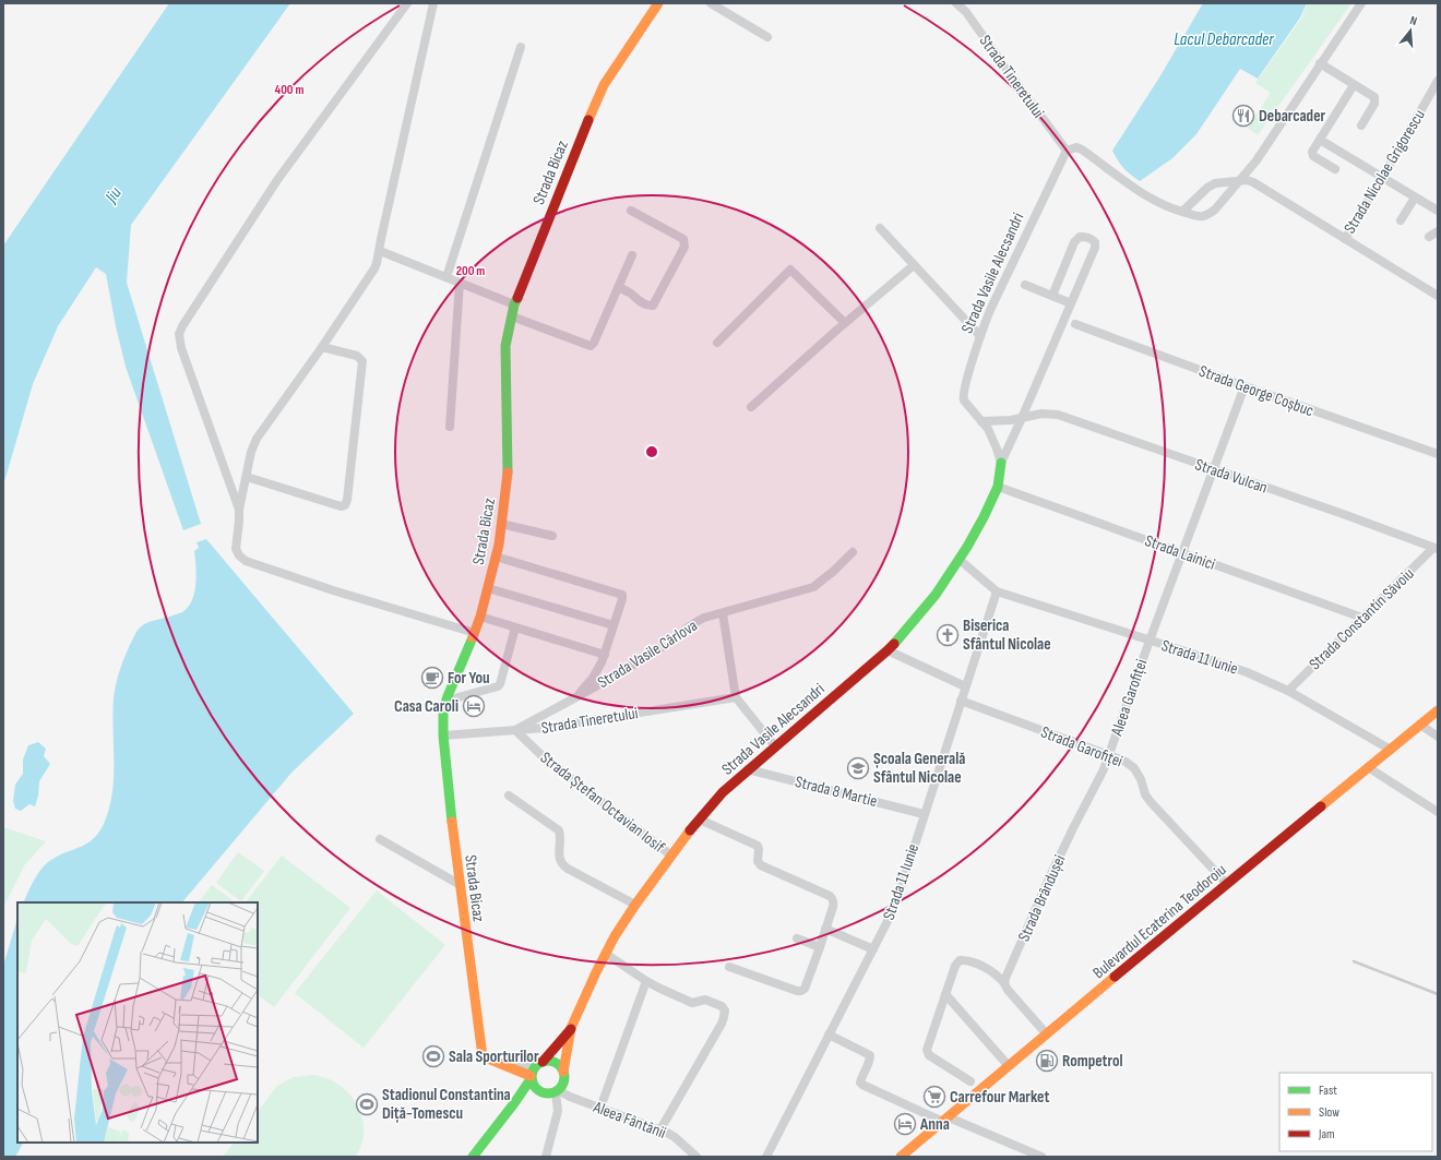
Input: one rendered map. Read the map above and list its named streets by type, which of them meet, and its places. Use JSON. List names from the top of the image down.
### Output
{
  "streets": {
    "street": [
      "Strada Tineretului",
      "Strada Nicolae Grigorescu",
      "Strada Bicaz",
      "Strada Vasile Alecsandri",
      "Strada George Coșbuc",
      "Strada Vulcan",
      "Strada Lainici",
      "Strada Constantin Săvoiu",
      "Strada Vasile Cârlova",
      "Strada 11 Iunie",
      "Aleea Garofiței",
      "Strada Garofiței",
      "Strada 8 Martie",
      "Strada Ștefan Octavian Iosif",
      "Strada Brândușei",
      "Bulevardul Ecaterina Teodoroiu",
      "Aleea Fântânii"
    ]
  },
  "crossings": [
    ["Strada Tineretului", "Strada Bicaz"],
    ["Strada Tineretului", "Strada Vasile Alecsandri"],
    ["Strada Tineretului", "Strada Vasile Cârlova"],
    ["Strada Tineretului", "Strada Ștefan Octavian Iosif"],
    ["Strada Bicaz", "Strada Vasile Alecsandri"],
    ["Strada Bicaz", "Aleea Fântânii"],
    ["Strada Vasile Alecsandri", "Strada Vulcan"],
    ["Strada Vasile Alecsandri", "Strada Lainici"],
    ["Strada Vasile Alecsandri", "Strada 11 Iunie"],
    ["Strada Vasile Alecsandri", "Strada 8 Martie"],
    ["Strada Vasile Alecsandri", "Strada Ștefan Octavian Iosif"],
    ["Strada Vasile Alecsandri", "Aleea Fântânii"],
    ["Strada George Coșbuc", "Aleea Garofiței"],
    ["Strada Vulcan", "Strada Constantin Săvoiu"],
    ["Strada Vulcan", "Aleea Garofiței"],
    ["Strada Lainici", "Strada Constantin Săvoiu"],
    ["Strada Lainici", "Aleea Garofiței"],
    ["Strada Constantin Săvoiu", "Strada 11 Iunie"],
    ["Strada Vasile Cârlova", "Strada Ștefan Octavian Iosif"],
    ["Strada 11 Iunie", "Aleea Garofiței"],
    ["Strada 11 Iunie", "Strada Garofiței"],
    ["Strada 11 Iunie", "Strada 8 Martie"],
    ["Strada 11 Iunie", "Bulevardul Ecaterina Teodoroiu"],
    ["Aleea Garofiței", "Strada Garofiței"],
    ["Aleea Garofiței", "Strada Brândușei"],
    ["Strada Garofiței", "Strada Brândușei"],
    ["Strada Garofiței", "Bulevardul Ecaterina Teodoroiu"]
  ],
  "water": ["Lacul Debarcader", "Jiu"],
  "places": {
    "restaurant": ["Debarcader"],
    "church": ["Biserica Sfântul Nicolae"],
    "cafe": ["For You"],
    "hotel": ["Casa Caroli", "Anna"],
    "school or university": ["Școala Generală Sfântul Nicolae"],
    "sports": ["Sala Sporturilor", "Stadionul Constantina Diță-Tomescu"],
    "fuel station": ["Rompetrol"],
    "supermarket": ["Carrefour Market"]
  },
  "legend": ["Fast", "Slow", "Jam"],
  "north": "top",
  "rings": ["400 m", "200 m"]
}
